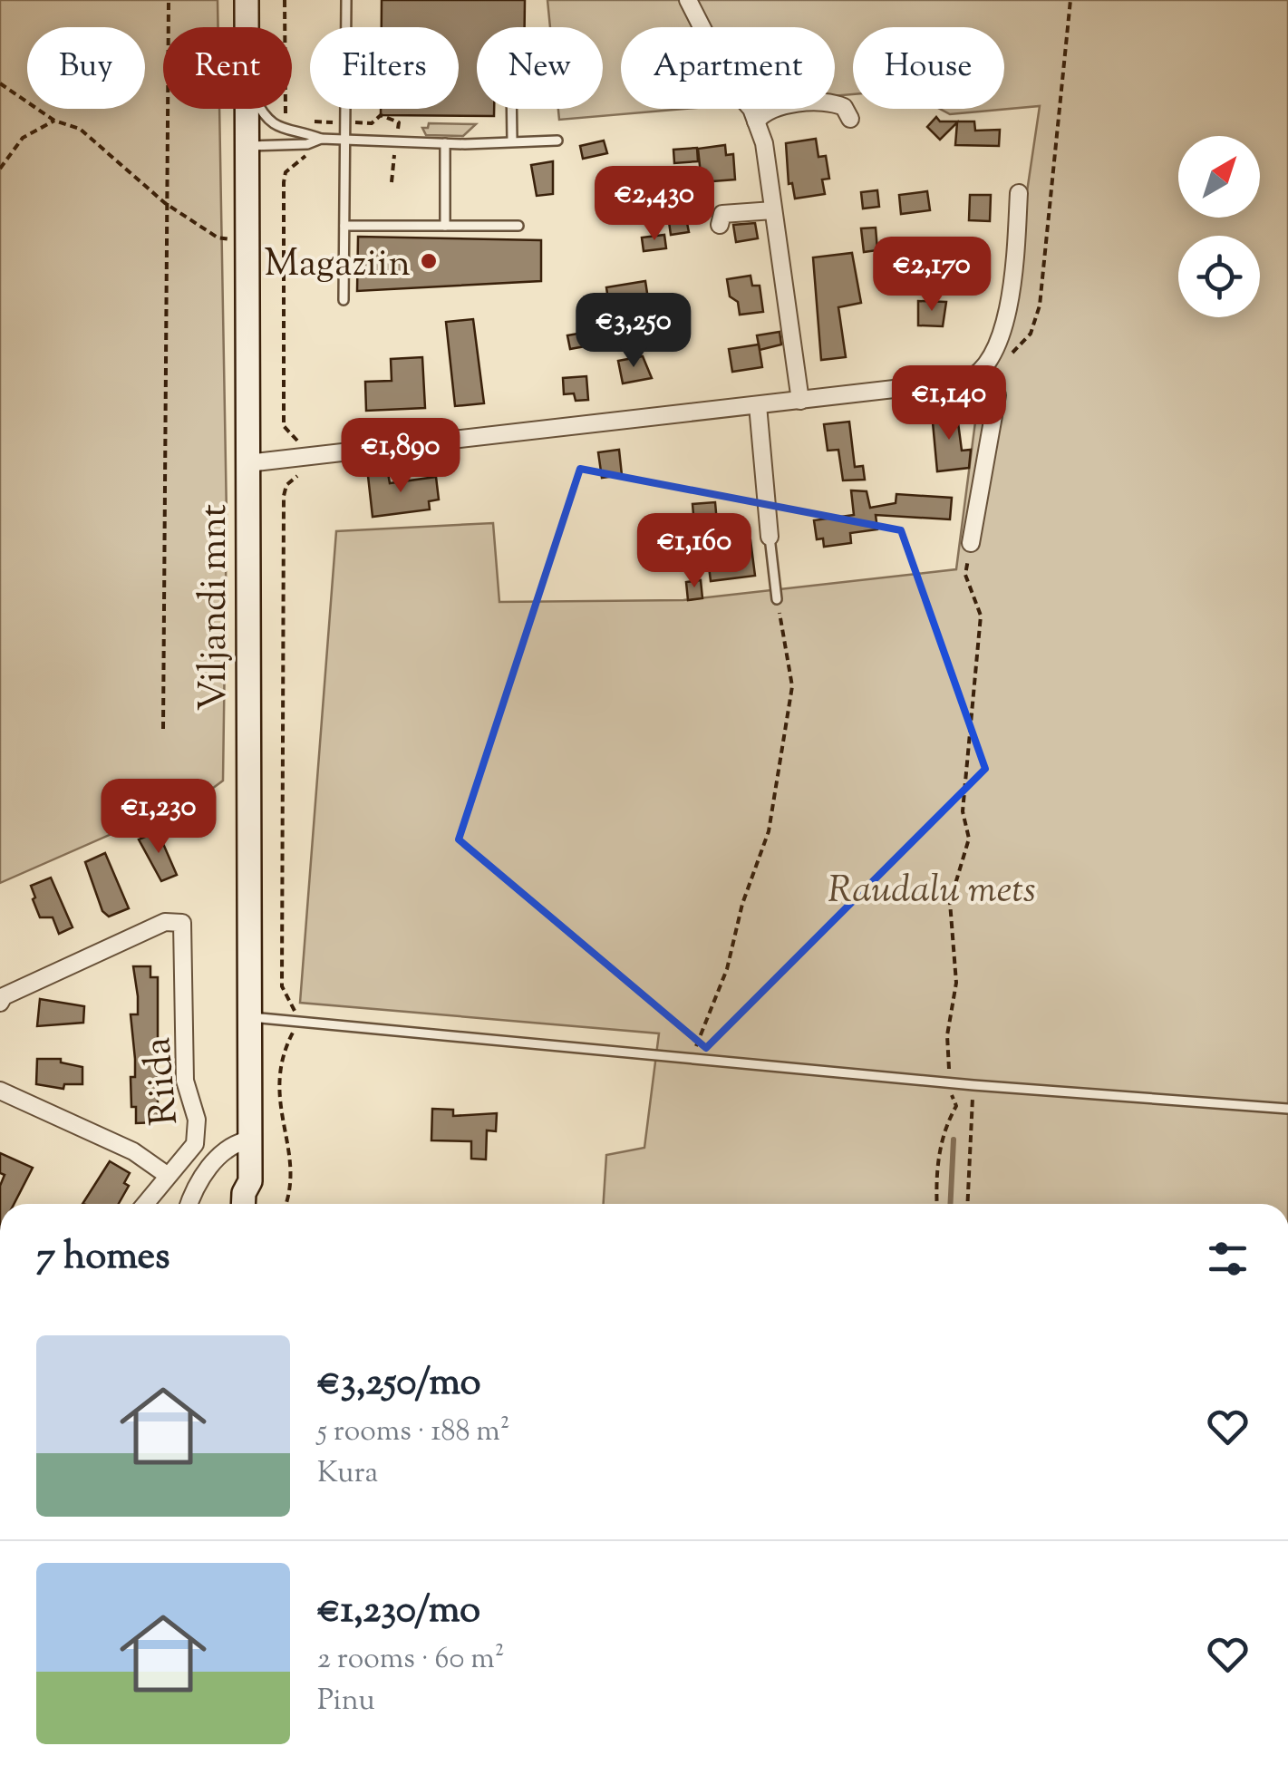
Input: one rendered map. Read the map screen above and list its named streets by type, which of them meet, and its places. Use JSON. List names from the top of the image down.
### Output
{
  "streets": {
    "main road": ["Viljandi mnt"],
    "street": ["Riida"]
  },
  "parks": ["Raudalu mets"],
  "places": ["Magaziin"],
  "north": "top right",
  "page": {
    "chip": [
      "Buy",
      "Rent",
      "Filters",
      "New",
      "Apartment",
      "House"
    ],
    "price": [
      "€2,430",
      "€2,170",
      "€3,250",
      "€1,140",
      "€1,890",
      "€1,160",
      "€1,230"
    ],
    "heading": "7 homes",
    "list": [
      {
        "name": "€3,250/mo",
        "note": "5 rooms · 188 m² · Kura"
      },
      {
        "name": "€1,230/mo",
        "note": "2 rooms · 60 m² · Pinu"
      }
    ]
  }
}
